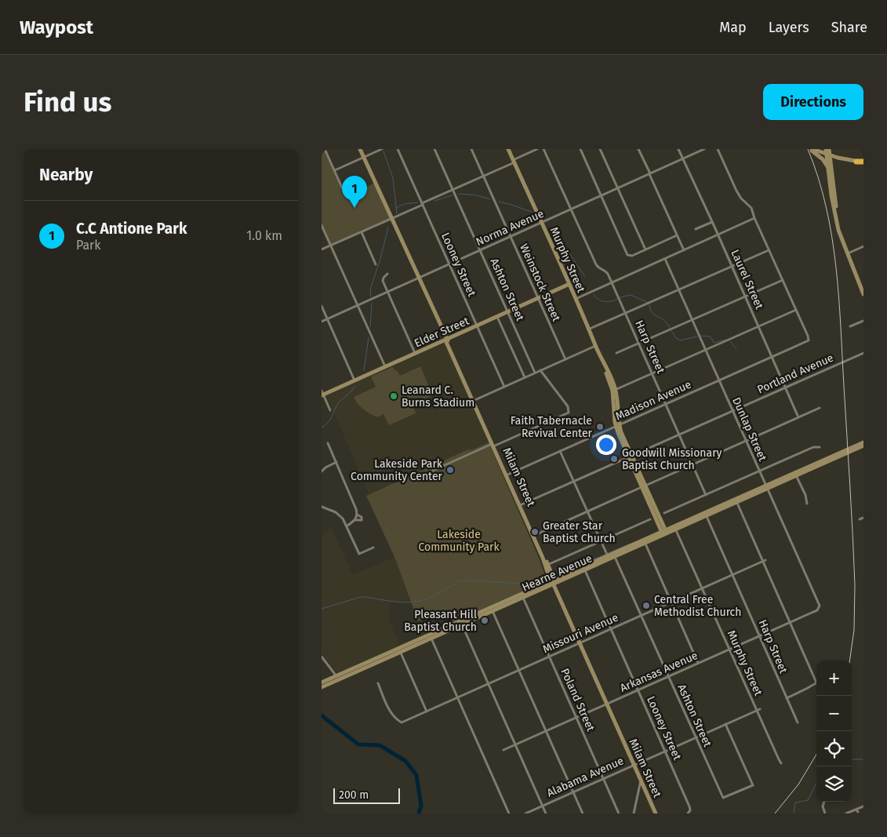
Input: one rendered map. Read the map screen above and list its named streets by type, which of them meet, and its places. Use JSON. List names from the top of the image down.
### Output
{
  "streets": {
    "street": [
      "Norma Avenue",
      "Murphy Street",
      "Looney Street",
      "Laurel Street",
      "Weinstock Street",
      "Ashton Street",
      "Elder Street",
      "Harp Street",
      "Portland Avenue",
      "Madison Avenue",
      "Dunlap Street",
      "Milam Street",
      "Hearne Avenue",
      "Missouri Avenue",
      "Arkansas Avenue",
      "Poland Street",
      "Alabama Avenue"
    ]
  },
  "crossings": [
    ["Norma Avenue", "Murphy Street"],
    ["Norma Avenue", "Looney Street"],
    ["Norma Avenue", "Laurel Street"],
    ["Norma Avenue", "Weinstock Street"],
    ["Norma Avenue", "Ashton Street"],
    ["Norma Avenue", "Harp Street"],
    ["Norma Avenue", "Milam Street"],
    ["Murphy Street", "Elder Street"],
    ["Murphy Street", "Portland Avenue"],
    ["Murphy Street", "Madison Avenue"],
    ["Murphy Street", "Hearne Avenue"],
    ["Murphy Street", "Missouri Avenue"],
    ["Murphy Street", "Arkansas Avenue"],
    ["Murphy Street", "Alabama Avenue"],
    ["Looney Street", "Elder Street"],
    ["Looney Street", "Hearne Avenue"],
    ["Looney Street", "Missouri Avenue"],
    ["Looney Street", "Arkansas Avenue"],
    ["Looney Street", "Alabama Avenue"],
    ["Laurel Street", "Portland Avenue"],
    ["Laurel Street", "Madison Avenue"],
    ["Weinstock Street", "Elder Street"],
    ["Ashton Street", "Elder Street"],
    ["Ashton Street", "Hearne Avenue"],
    ["Ashton Street", "Missouri Avenue"],
    ["Ashton Street", "Arkansas Avenue"],
    ["Ashton Street", "Alabama Avenue"],
    ["Elder Street", "Milam Street"],
    ["Harp Street", "Portland Avenue"],
    ["Harp Street", "Madison Avenue"],
    ["Harp Street", "Hearne Avenue"],
    ["Harp Street", "Missouri Avenue"],
    ["Harp Street", "Arkansas Avenue"],
    ["Portland Avenue", "Dunlap Street"],
    ["Portland Avenue", "Milam Street"],
    ["Madison Avenue", "Dunlap Street"],
    ["Madison Avenue", "Milam Street"],
    ["Dunlap Street", "Hearne Avenue"],
    ["Dunlap Street", "Arkansas Avenue"],
    ["Milam Street", "Hearne Avenue"],
    ["Milam Street", "Missouri Avenue"],
    ["Milam Street", "Arkansas Avenue"],
    ["Milam Street", "Alabama Avenue"],
    ["Hearne Avenue", "Poland Street"],
    ["Missouri Avenue", "Poland Street"],
    ["Arkansas Avenue", "Poland Street"],
    ["Poland Street", "Alabama Avenue"]
  ],
  "parks": ["Lakeside Community Park"],
  "places": [
    "Leanard C. Burns Stadium",
    "Faith Tabernacle Revival Center",
    "Goodwill Missionary Baptist Church",
    "Lakeside Park Community Center",
    "Greater Star Baptist Church",
    "Central Free Methodist Church",
    "Pleasant Hill Baptist Church"
  ],
  "scale_bar": "200 m",
  "page": {
    "header": "Waypost",
    "nav": ["Map", "Layers", "Share"],
    "buttons": "Directions",
    "title": "Find us",
    "heading": "Nearby",
    "pins": "1",
    "list": [
      {
        "mark": "1",
        "name": "C.C Antione Park",
        "note": "Park",
        "value": "1.0 km"
      }
    ],
    "map_buttons": ["+", "−"],
    "scale": "200 m"
  }
}
